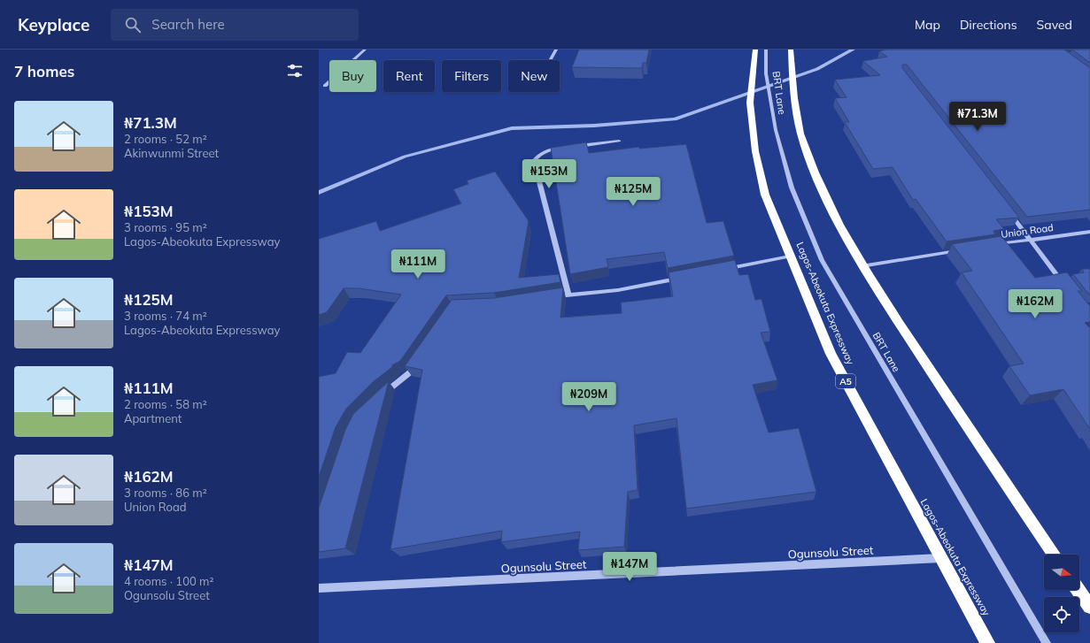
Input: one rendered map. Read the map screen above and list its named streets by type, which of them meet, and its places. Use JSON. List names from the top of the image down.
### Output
{
  "streets": {
    "highway": ["Lagos-Abeokuta Expressway", "A5"],
    "street": ["BRT Lane", "Union Road", "Ogunsolu Street"]
  },
  "crossings": [
    ["Lagos-Abeokuta Expressway", "Ogunsolu Street"]
  ],
  "north": "right",
  "page": {
    "header": "Keyplace",
    "search": "Search here",
    "nav": ["Map", "Directions", "Saved"],
    "heading": "7 homes",
    "chip": [
      "Buy",
      "Rent",
      "Filters",
      "New"
    ],
    "list": [
      {
        "name": "₦71.3M",
        "note": "2 rooms · 52 m² · Akinwunmi Street"
      },
      {
        "name": "₦153M",
        "note": "3 rooms · 95 m² · Lagos-Abeokuta Expressway"
      },
      {
        "name": "₦125M",
        "note": "3 rooms · 74 m² · Lagos-Abeokuta Expressway"
      },
      {
        "name": "₦111M",
        "note": "2 rooms · 58 m² · Apartment"
      },
      {
        "name": "₦162M",
        "note": "3 rooms · 86 m² · Union Road"
      },
      {
        "name": "₦147M",
        "note": "4 rooms · 100 m² · Ogunsolu Street"
      }
    ],
    "price": [
      "₦71.3M",
      "₦153M",
      "₦125M",
      "₦111M",
      "₦162M",
      "₦209M",
      "₦147M"
    ]
  }
}
